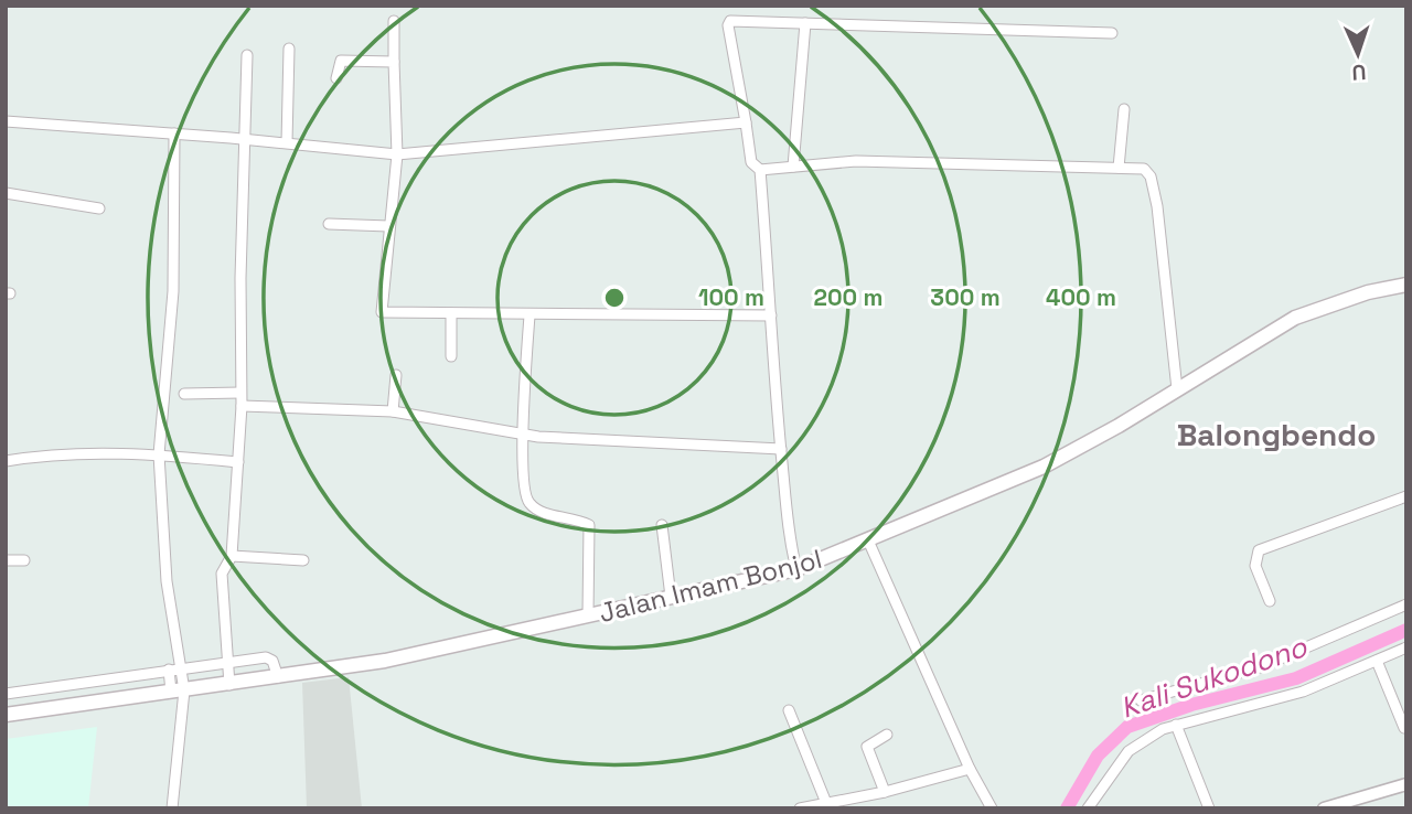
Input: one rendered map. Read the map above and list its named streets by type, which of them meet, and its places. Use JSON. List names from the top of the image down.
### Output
{
  "streets": {
    "main road": ["Jalan Imam Bonjol"]
  },
  "districts": ["Balongbendo"],
  "water": ["Kali Sukodono"],
  "north": "bottom",
  "rings": [
    "100 m",
    "200 m",
    "300 m",
    "400 m"
  ]
}
